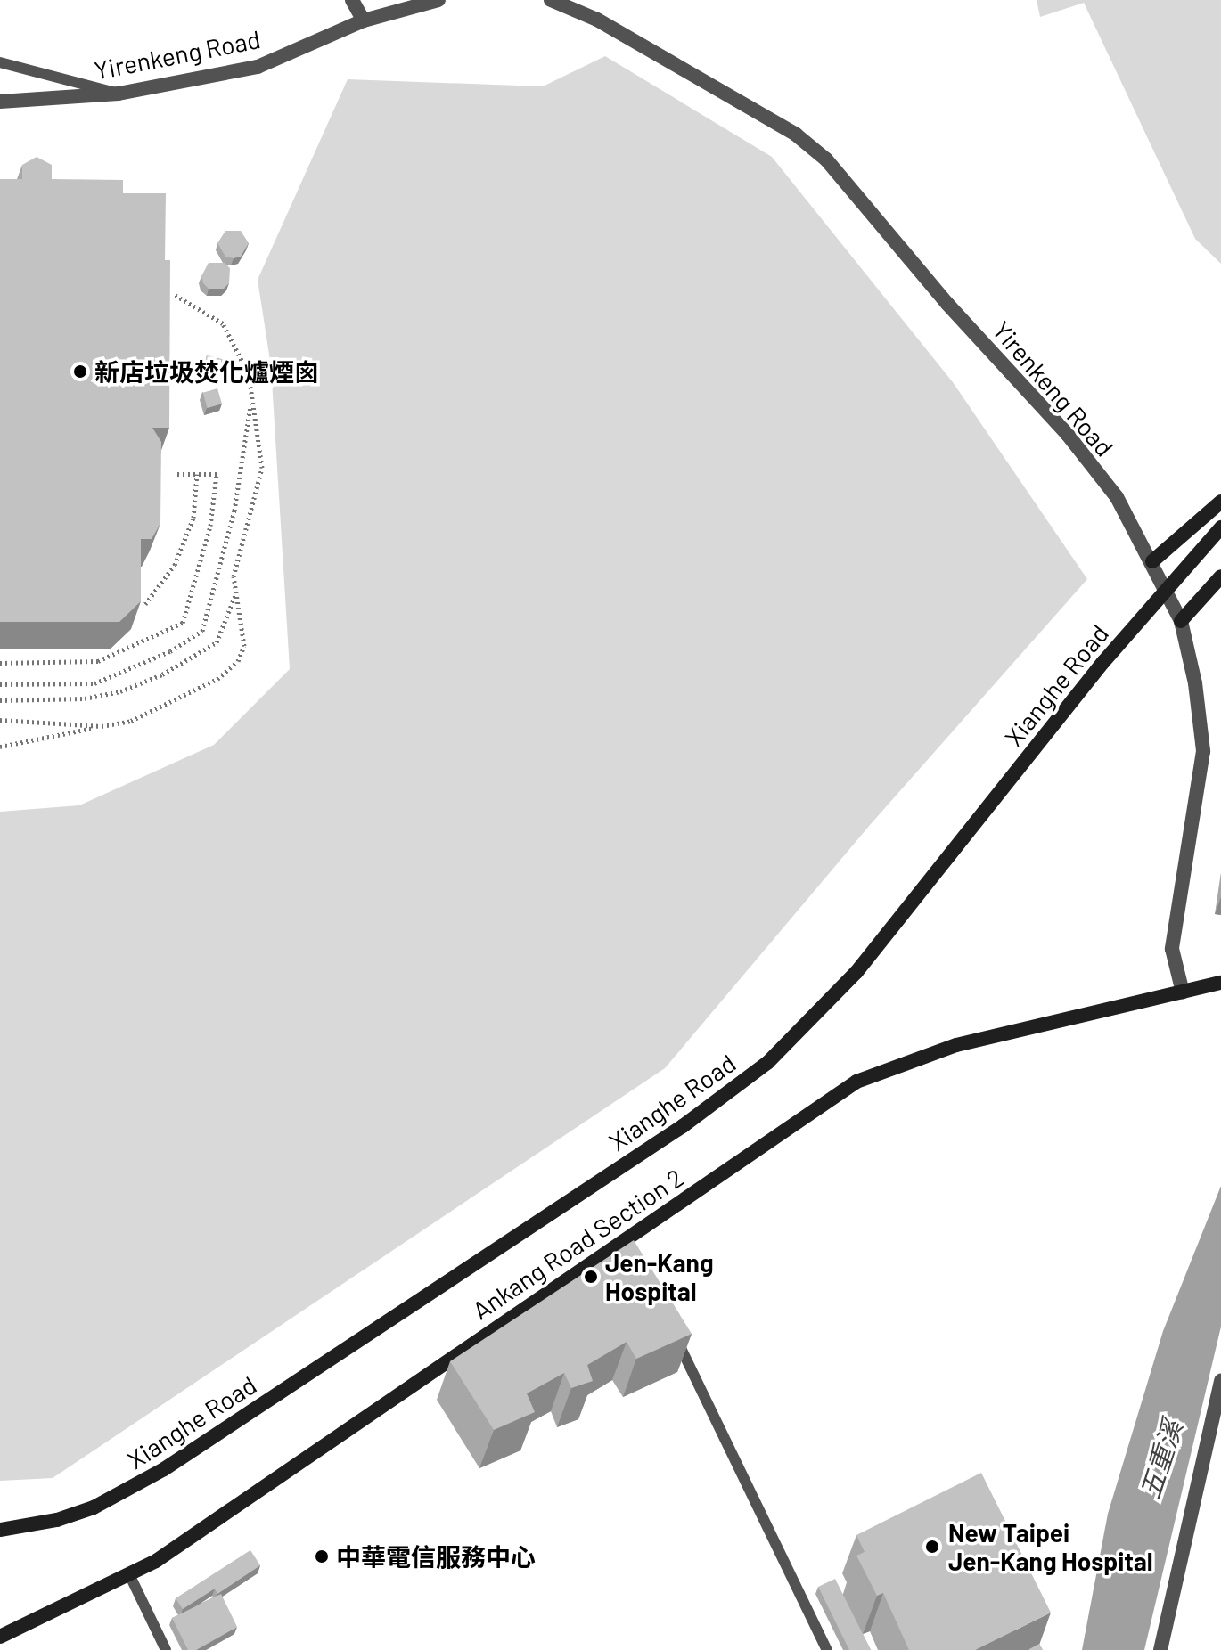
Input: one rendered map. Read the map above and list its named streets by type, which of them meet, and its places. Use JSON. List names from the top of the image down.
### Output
{
  "streets": {
    "main road": ["Xianghe Road", "Ankang Road Section 2"],
    "street": ["Yirenkeng Road"]
  },
  "crossings": [
    ["Yirenkeng Road", "Ankang Road Section 2"]
  ],
  "water": ["五重溪"],
  "places": [
    "新店垃圾焚化爐煙囪",
    "Jen-Kang Hospital",
    "New Taipei Jen-Kang Hospital",
    "中華電信服務中心"
  ]
}
